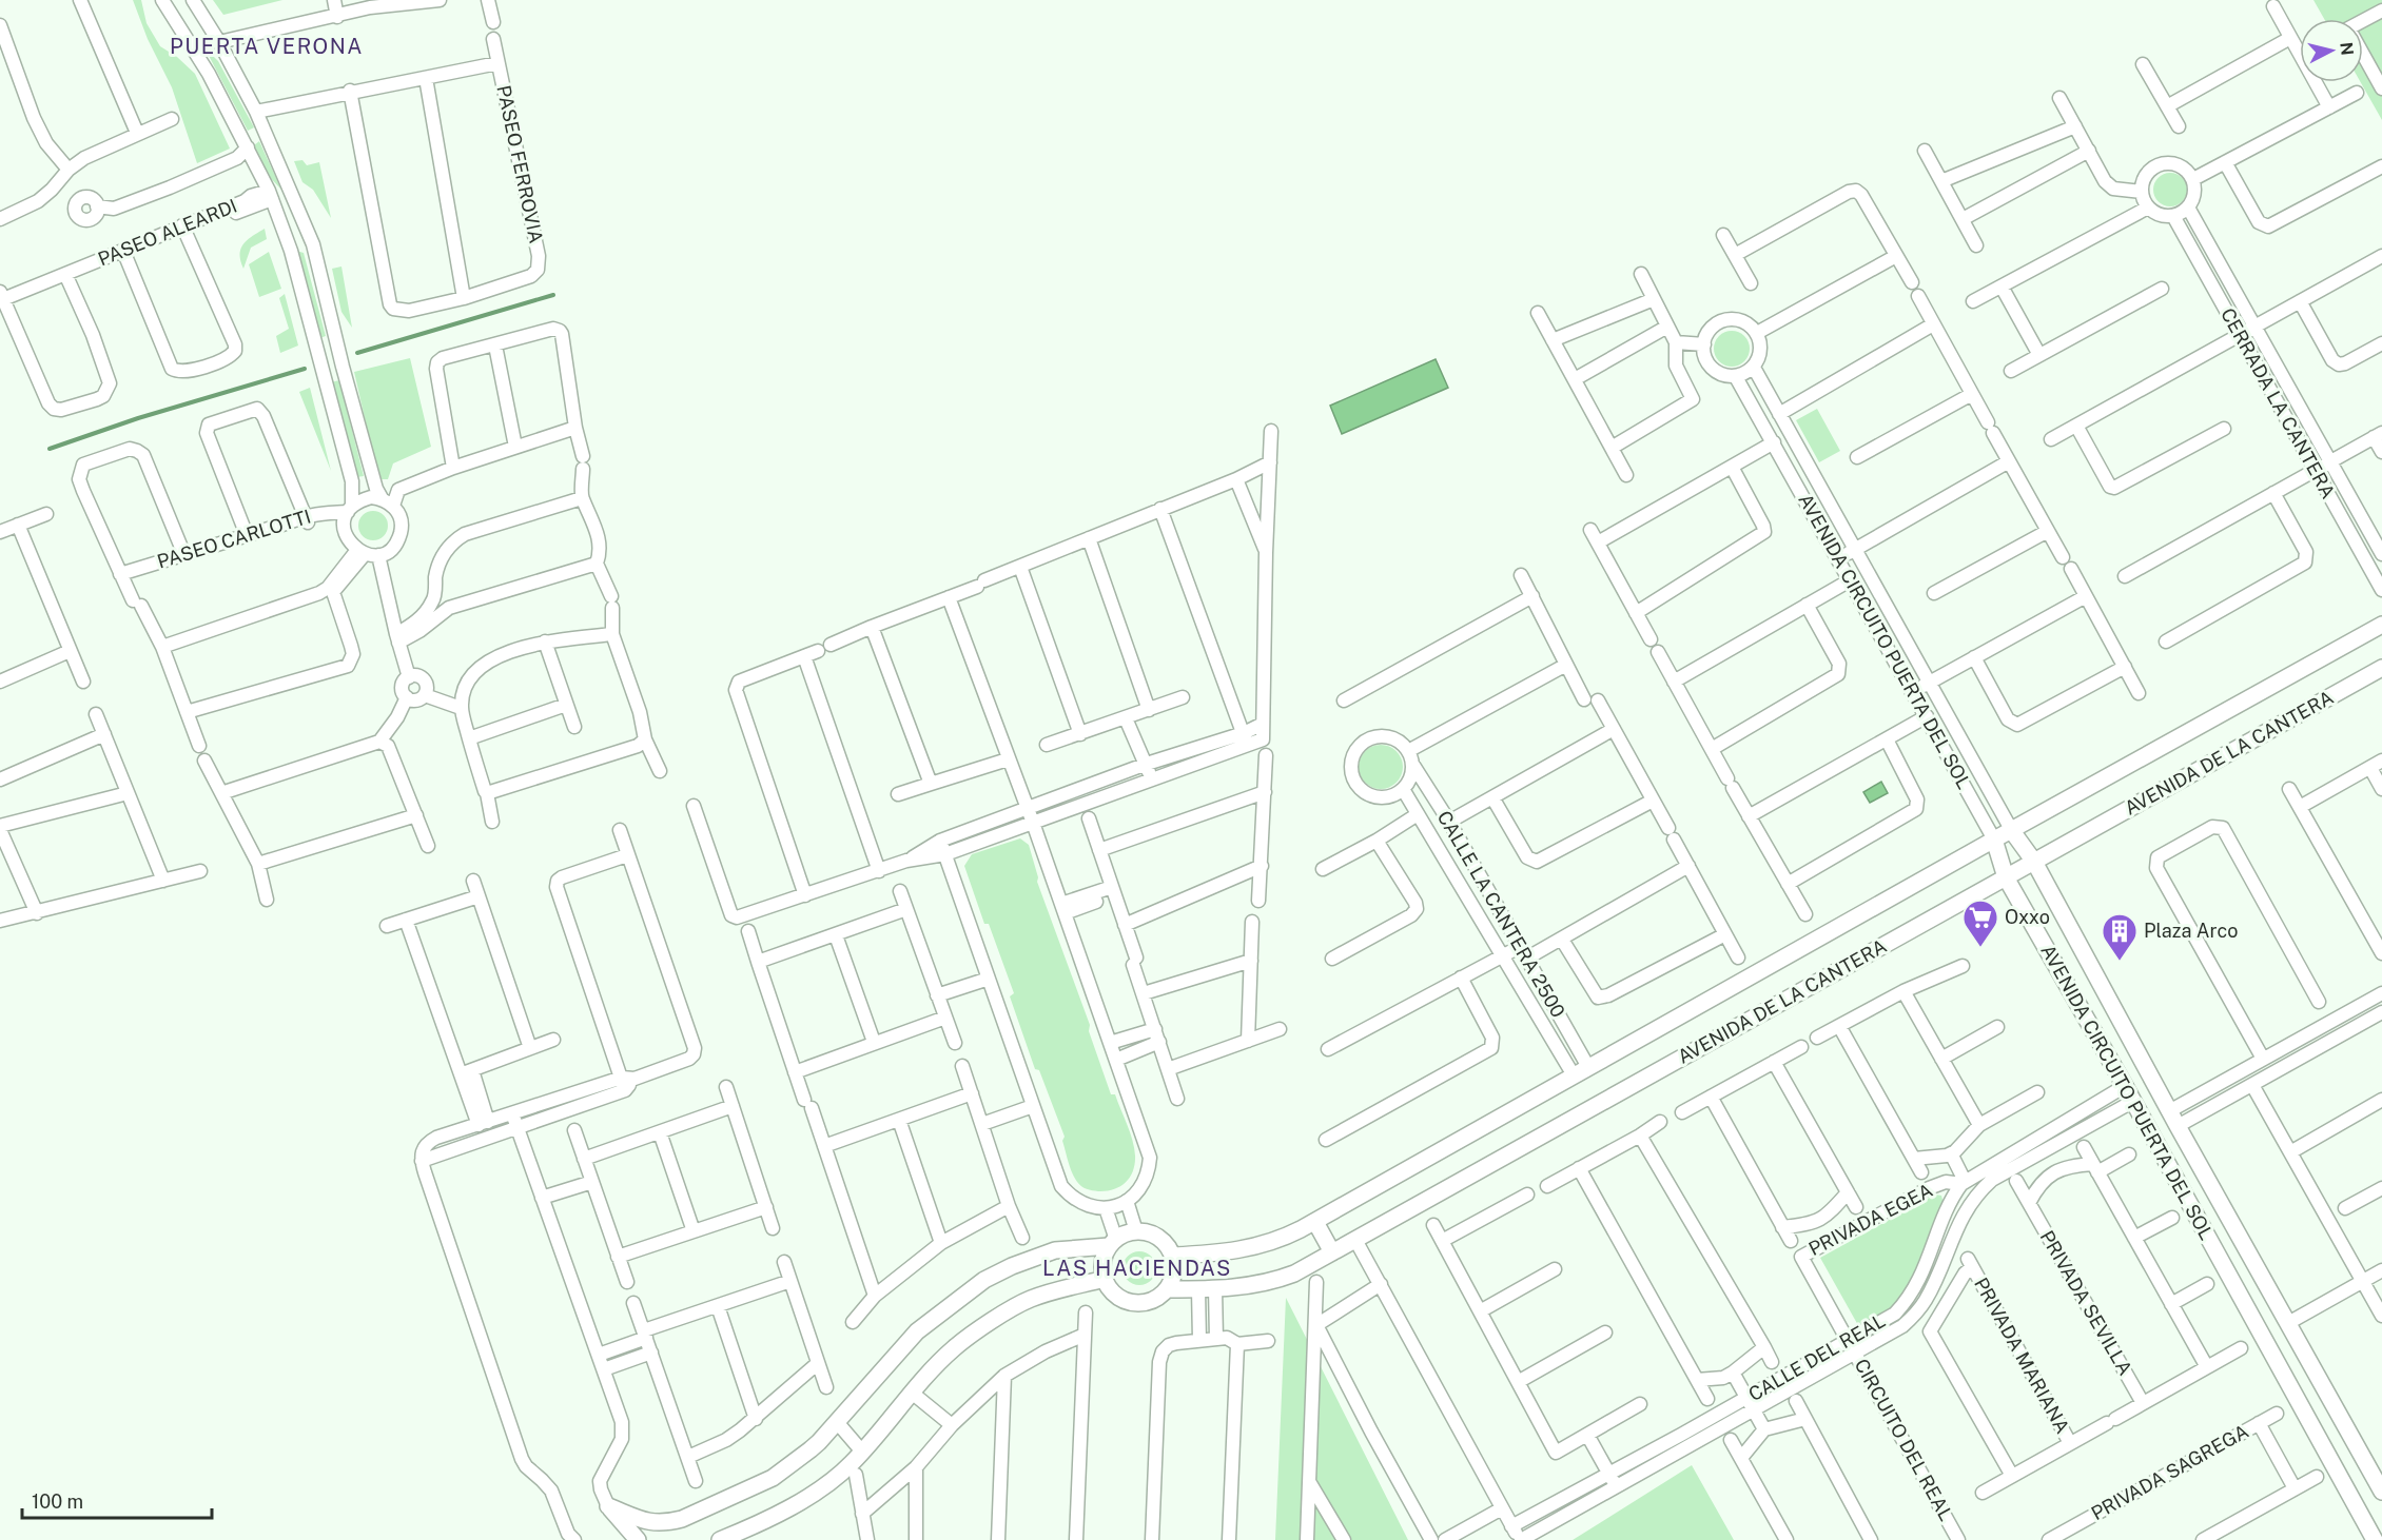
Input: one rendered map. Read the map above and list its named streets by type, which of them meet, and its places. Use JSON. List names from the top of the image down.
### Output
{
  "streets": {
    "street": [
      "PASEO FERROVIA",
      "PASEO ALEARDI",
      "CERRADA LA CANTERA",
      "PASEO CARLOTTI",
      "AVENIDA CIRCUITO PUERTA DEL SOL",
      "AVENIDA DE LA CANTERA",
      "CALLE LA CANTERA 2500",
      "PRIVADA EGEA",
      "PRIVADA SEVILLA",
      "PRIVADA MARIANA",
      "CALLE DEL REAL",
      "CIRCUITO DEL REAL",
      "PRIVADA SAGREGA"
    ]
  },
  "crossings": [
    ["AVENIDA CIRCUITO PUERTA DEL SOL", "AVENIDA DE LA CANTERA"],
    ["AVENIDA CIRCUITO PUERTA DEL SOL", "CALLE DEL REAL"],
    ["AVENIDA DE LA CANTERA", "CALLE LA CANTERA 2500"],
    ["PRIVADA EGEA", "CALLE DEL REAL"],
    ["PRIVADA EGEA", "CIRCUITO DEL REAL"],
    ["PRIVADA SEVILLA", "PRIVADA MARIANA"],
    ["PRIVADA MARIANA", "CALLE DEL REAL"],
    ["CALLE DEL REAL", "CIRCUITO DEL REAL"]
  ],
  "districts": ["PUERTA VERONA", "LAS HACIENDAS"],
  "places": {
    "supermarket": ["Oxxo"],
    "building": ["Plaza Arco"]
  },
  "scale_bar": "100 m",
  "north": "right"
}
